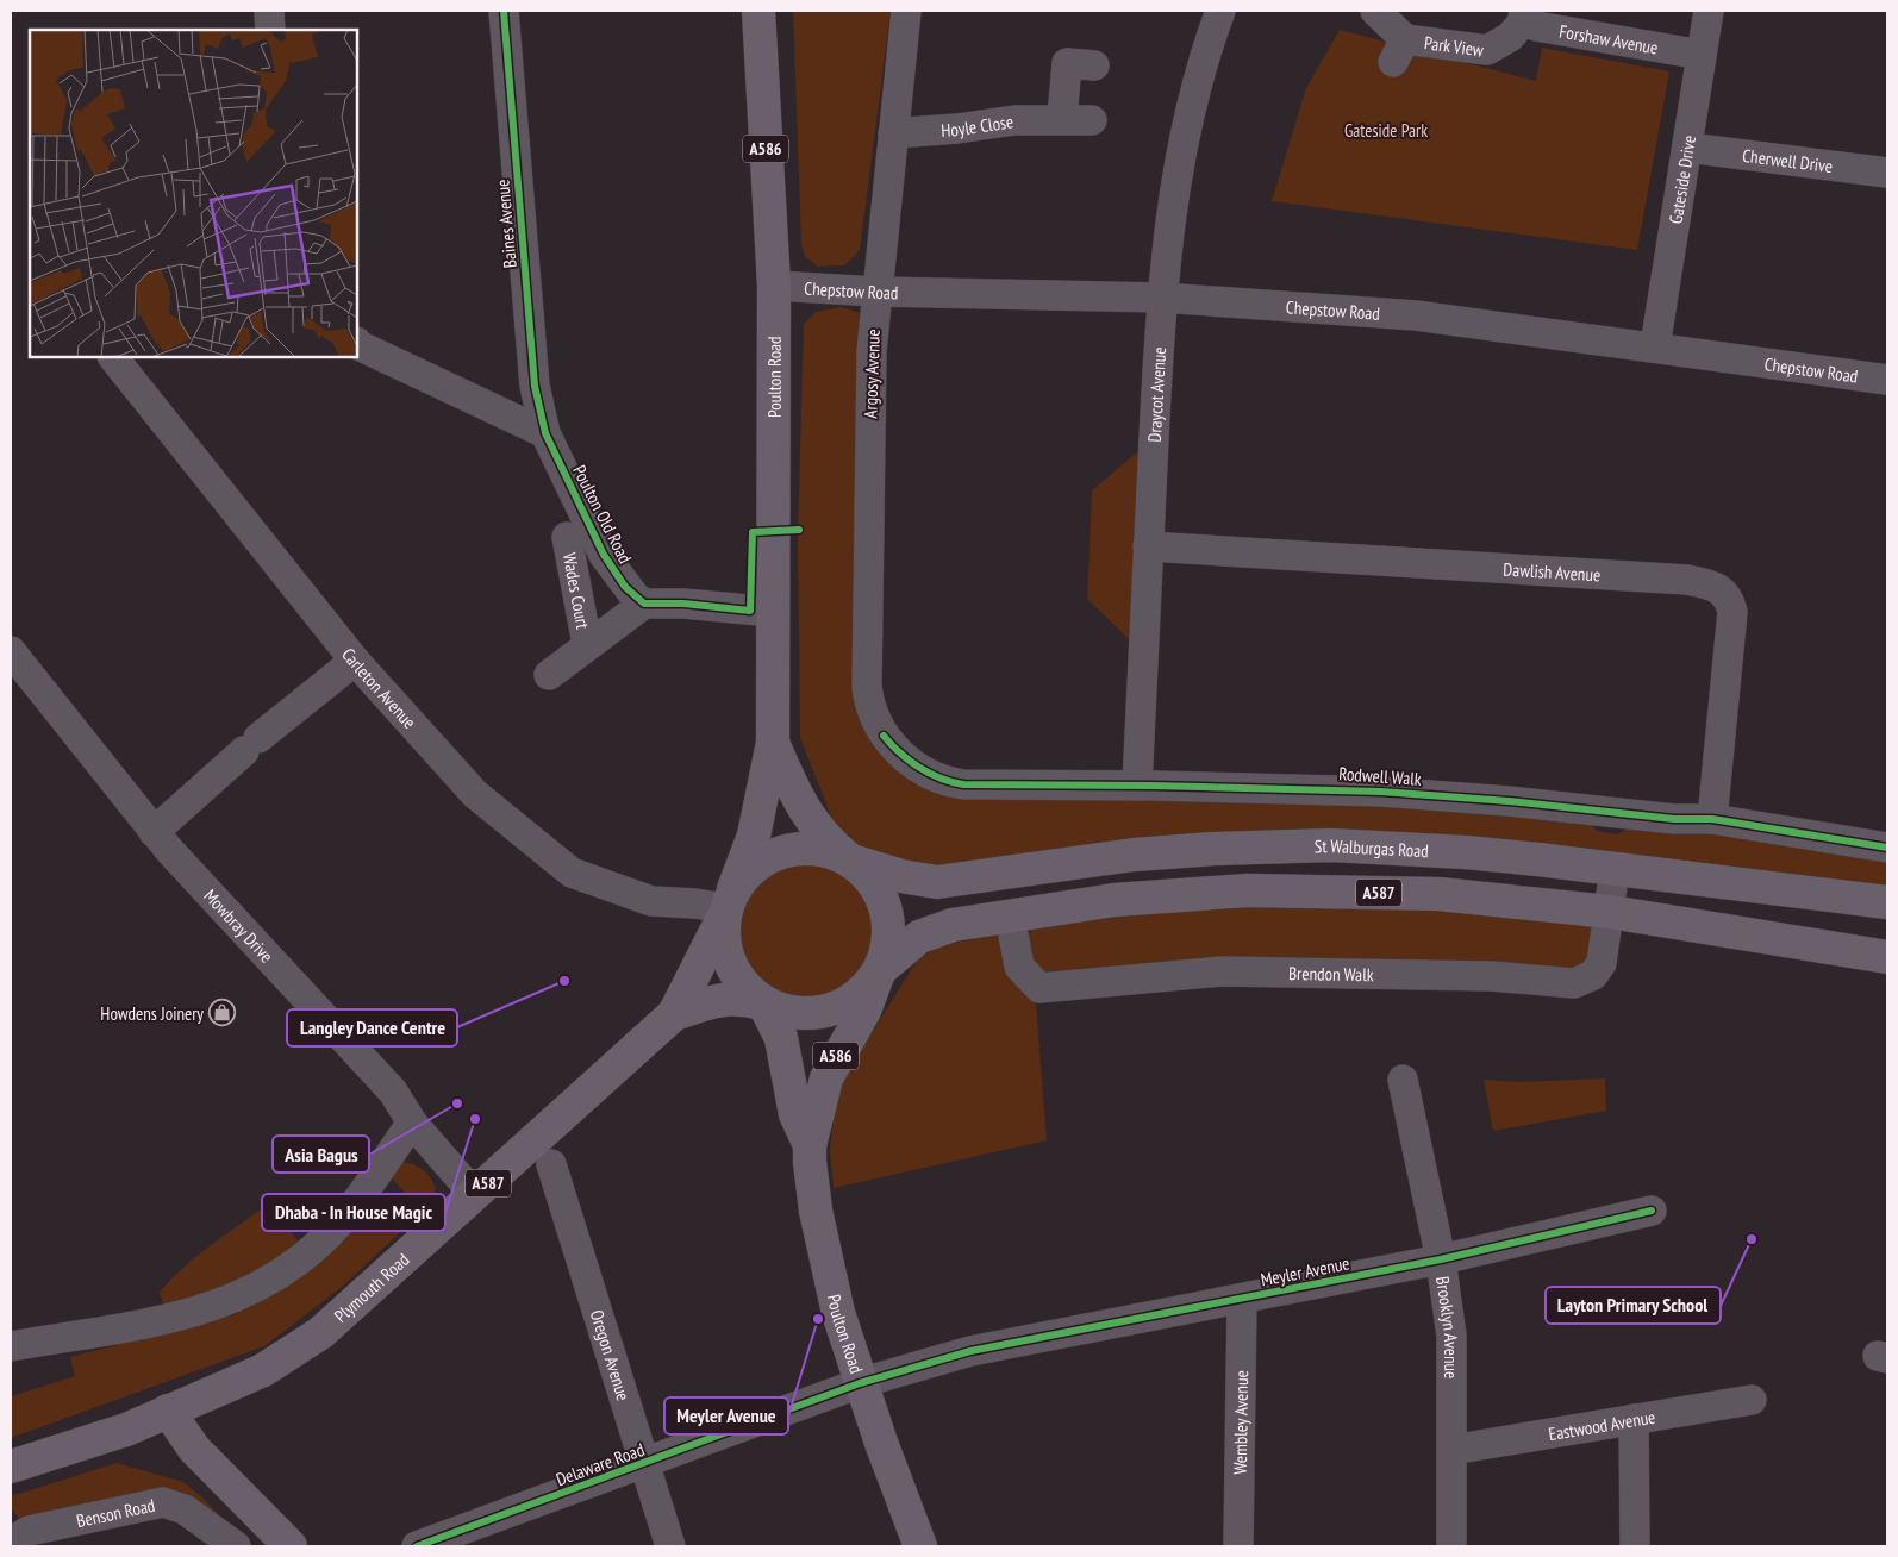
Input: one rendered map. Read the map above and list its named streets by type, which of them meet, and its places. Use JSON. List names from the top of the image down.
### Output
{
  "streets": {
    "main road": [
      "A586",
      "Poulton Road",
      "St Walburgas Road",
      "A587",
      "Plymouth Road"
    ],
    "street": [
      "Forshaw Avenue",
      "Park View",
      "Hoyle Close",
      "Cherwell Drive",
      "Gateside Drive",
      "Baines Avenue",
      "Chepstow Road",
      "Argosy Avenue",
      "Draycot Avenue",
      "Poulton Old Road",
      "Dawlish Avenue",
      "Wades Court",
      "Carleton Avenue",
      "Rodwell Walk",
      "Mowbray Drive",
      "Brendon Walk",
      "Meyler Avenue",
      "Brooklyn Avenue",
      "Oregon Avenue",
      "Wembley Avenue",
      "Eastwood Avenue",
      "Delaware Road",
      "Benson Road"
    ]
  },
  "crossings": [
    ["Forshaw Avenue", "Park View"],
    ["Forshaw Avenue", "Gateside Drive"],
    ["Hoyle Close", "Argosy Avenue"],
    ["Cherwell Drive", "Gateside Drive"],
    ["Gateside Drive", "Chepstow Road"],
    ["Baines Avenue", "Poulton Old Road"],
    ["Chepstow Road", "Argosy Avenue"],
    ["Chepstow Road", "Poulton Road"],
    ["Chepstow Road", "Draycot Avenue"],
    ["Argosy Avenue", "Rodwell Walk"],
    ["Poulton Road", "Carleton Avenue"],
    ["Poulton Road", "St Walburgas Road"],
    ["Poulton Road", "A587"],
    ["Poulton Road", "Meyler Avenue"],
    ["Poulton Road", "Plymouth Road"],
    ["Poulton Road", "Delaware Road"],
    ["Draycot Avenue", "Dawlish Avenue"],
    ["Draycot Avenue", "Rodwell Walk"],
    ["Poulton Old Road", "Wades Court"],
    ["Dawlish Avenue", "Rodwell Walk"],
    ["Carleton Avenue", "St Walburgas Road"],
    ["Carleton Avenue", "A587"],
    ["Carleton Avenue", "Plymouth Road"],
    ["St Walburgas Road", "A587"],
    ["St Walburgas Road", "Brendon Walk"],
    ["St Walburgas Road", "Plymouth Road"],
    ["A587", "Brendon Walk"],
    ["A587", "Plymouth Road"],
    ["Mowbray Drive", "Plymouth Road"],
    ["Meyler Avenue", "Brooklyn Avenue"],
    ["Meyler Avenue", "Wembley Avenue"],
    ["Meyler Avenue", "Delaware Road"],
    ["Brooklyn Avenue", "Eastwood Avenue"],
    ["Oregon Avenue", "Delaware Road"]
  ],
  "parks": ["Gateside Park"],
  "places": {
    "other": [
      "Langley Dance Centre",
      "Asia Bagus",
      "Dhaba - In House Magic",
      "Layton Primary School",
      "Meyler Avenue"
    ],
    "shop": ["Howdens Joinery"]
  }
}
